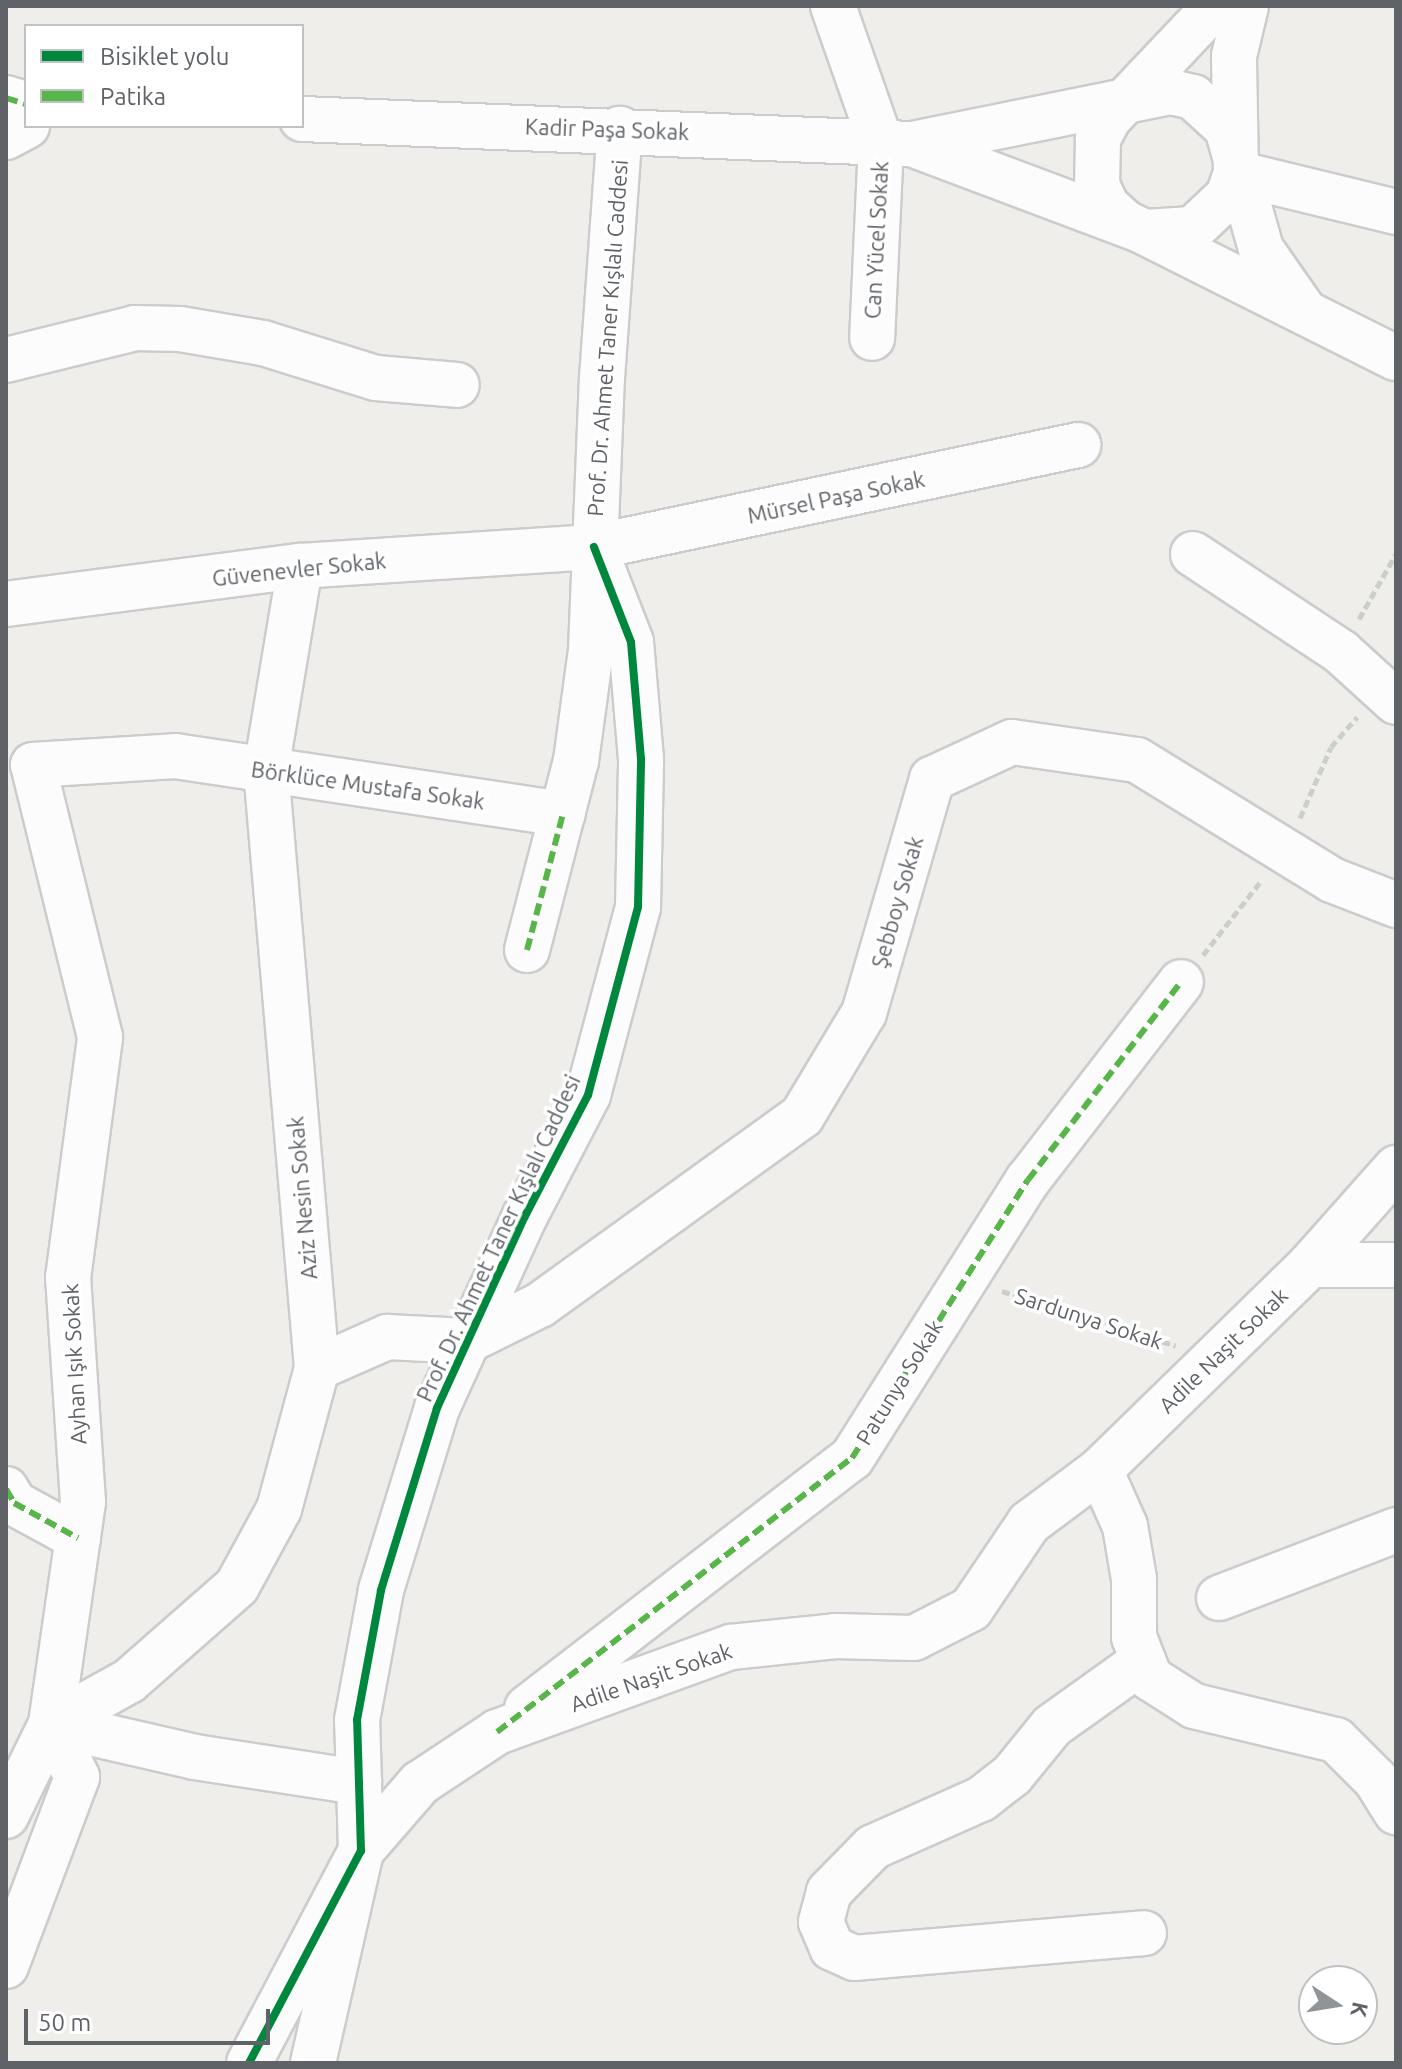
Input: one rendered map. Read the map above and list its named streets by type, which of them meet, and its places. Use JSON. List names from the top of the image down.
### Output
{
  "streets": {
    "street": [
      "Kadir Paşa Sokak",
      "Can Yücel Sokak",
      "Prof. Dr. Ahmet Taner Kışlalı Caddesi",
      "Mürsel Paşa Sokak",
      "Güvenevler Sokak",
      "Börklüce Mustafa Sokak",
      "Şebboy Sokak",
      "Aziz Nesin Sokak",
      "Adile Naşit Sokak",
      "Ayhan Işık Sokak",
      "Patunya Sokak"
    ],
    "path": ["Sardunya Sokak"]
  },
  "crossings": [
    ["Kadir Paşa Sokak", "Can Yücel Sokak"],
    ["Kadir Paşa Sokak", "Prof. Dr. Ahmet Taner Kışlalı Caddesi"],
    ["Prof. Dr. Ahmet Taner Kışlalı Caddesi", "Mürsel Paşa Sokak"],
    ["Prof. Dr. Ahmet Taner Kışlalı Caddesi", "Güvenevler Sokak"],
    ["Prof. Dr. Ahmet Taner Kışlalı Caddesi", "Börklüce Mustafa Sokak"],
    ["Prof. Dr. Ahmet Taner Kışlalı Caddesi", "Şebboy Sokak"],
    ["Prof. Dr. Ahmet Taner Kışlalı Caddesi", "Adile Naşit Sokak"],
    ["Mürsel Paşa Sokak", "Güvenevler Sokak"],
    ["Güvenevler Sokak", "Aziz Nesin Sokak"],
    ["Börklüce Mustafa Sokak", "Aziz Nesin Sokak"],
    ["Börklüce Mustafa Sokak", "Ayhan Işık Sokak"],
    ["Aziz Nesin Sokak", "Ayhan Işık Sokak"],
    ["Sardunya Sokak", "Adile Naşit Sokak"],
    ["Sardunya Sokak", "Patunya Sokak"],
    ["Adile Naşit Sokak", "Patunya Sokak"]
  ],
  "legend": ["Bisiklet yolu", "Patika"],
  "scale_bar": "50 m",
  "north": "right"
}
